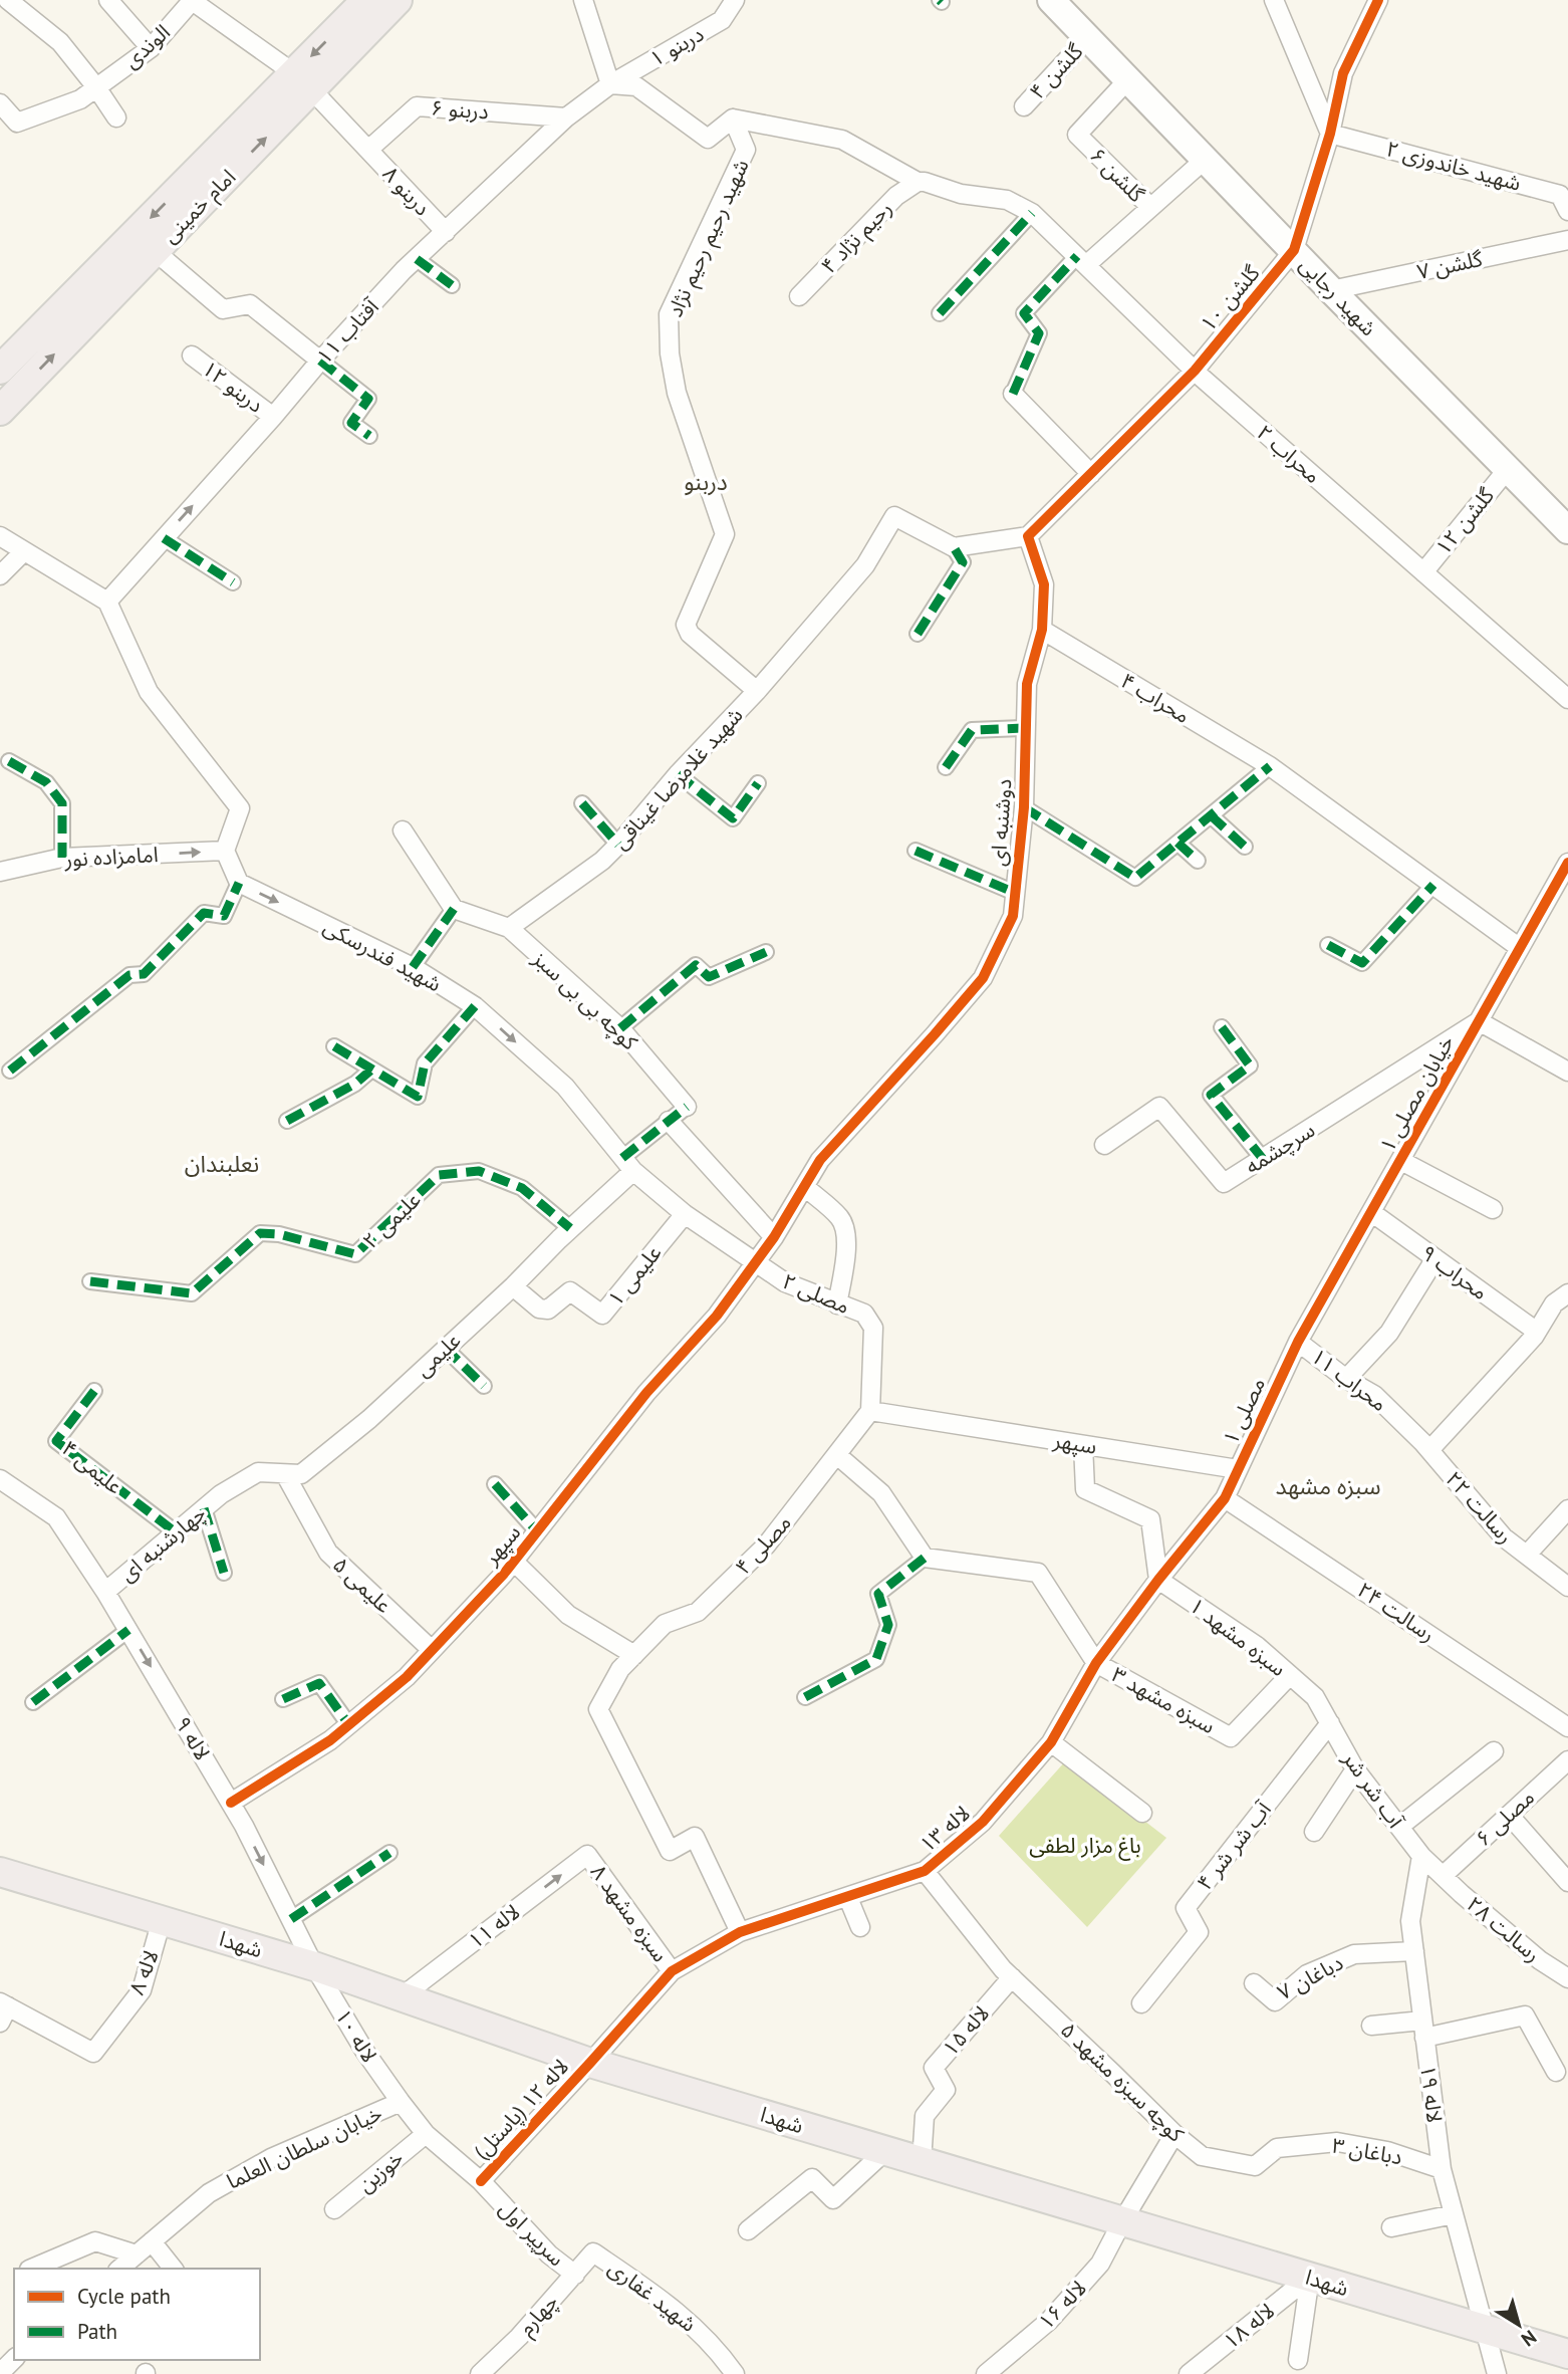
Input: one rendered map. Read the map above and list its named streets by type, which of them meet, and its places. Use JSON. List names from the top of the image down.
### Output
{
  "streets": {
    "main road": ["امام خمینی", "شهید رجایی", "شهدا"],
    "street": [
      "الوندی",
      "دربنو ۱",
      "۴ گلشن",
      "۶ دربنو",
      "۲ شهید خاندوزی",
      "۶ گلشن",
      "۸ دربنو",
      "رحیم نژاد ۴",
      "شهید رحیم رحیم نژاد",
      "۷ گلشن",
      "۱۰ گلشن",
      "آفتاب ۱۱",
      "۱۲ دربنو",
      "۲ محراب",
      "۱۲ گلشن",
      "۴ محراب",
      "شهید غلامرضا غیناقی",
      "دوشنبه ای",
      "امامزاده نور",
      "شهید فندرسکی",
      "کوچه بی بی سبز",
      "خیابان مصلی ۱",
      "سرچشمه",
      "۲ علیمی",
      "۹ محراب",
      "۱ علیمی",
      "۲ مصلی",
      "علیمی",
      "۱۱ محراب",
      "۱ مصلی",
      "سپهر",
      "۴ علیمی",
      "۲۲ رسالت",
      "چهارشنبه ای",
      "۴ مصلی",
      "۵ علیمی",
      "۲۴ رسالت",
      "۱ سبزه مشهد",
      "۳ سبزه مشهد",
      "۹ لاله",
      "آب شر شر",
      "۶ مصلی",
      "لاله ۱۳",
      "۴ آب شر شر",
      "۸ سبزه مشهد",
      "۱۱ لاله",
      "۲۸ رسالت",
      "۸ لاله",
      "۷ دباغان",
      "۱۵ لاله",
      "لاله ۱۰",
      "کوچه سبزه مشهد ۵",
      "۱۹ لاله",
      "لاله ۱۲ (پاستل)",
      "خیابان سلطان العلما",
      "۳ دباغان",
      "خوزین",
      "سرپیر اول",
      "شهید غفاری",
      "لاله ۱۶",
      "چهارم",
      "لاله ۱۸"
    ]
  },
  "crossings": [
    ["الوندی", "۸ دربنو"],
    ["دربنو ۱", "آفتاب ۱۱"],
    ["۴ گلشن", "شهید رجایی"],
    ["۶ دربنو", "۸ دربنو"],
    ["۶ دربنو", "آفتاب ۱۱"],
    ["۶ گلشن", "شهید رجایی"],
    ["۸ دربنو", "امام خمینی"],
    ["۸ دربنو", "آفتاب ۱۱"],
    ["شهید رحیم رحیم نژاد", "شهید غلامرضا غیناقی"],
    ["۷ گلشن", "شهید رجایی"],
    ["شهید رجایی", "۱۰ گلشن"],
    ["شهید رجایی", "۱۲ گلشن"],
    ["۱۰ گلشن", "۲ محراب"],
    ["آفتاب ۱۱", "۱۲ دربنو"],
    ["۲ محراب", "۱۲ گلشن"],
    ["۴ محراب", "دوشنبه ای"],
    ["۴ محراب", "خیابان مصلی ۱"],
    ["شهید غلامرضا غیناقی", "کوچه بی بی سبز"],
    ["دوشنبه ای", "شهید فندرسکی"],
    ["دوشنبه ای", "۲ مصلی"],
    ["دوشنبه ای", "سپهر"],
    ["شهید فندرسکی", "۱ علیمی"],
    ["شهید فندرسکی", "۲ مصلی"],
    ["شهید فندرسکی", "علیمی"],
    ["شهید فندرسکی", "سپهر"],
    ["خیابان مصلی ۱", "سرچشمه"],
    ["خیابان مصلی ۱", "۹ محراب"],
    ["خیابان مصلی ۱", "۱۱ محراب"],
    ["خیابان مصلی ۱", "۱ مصلی"],
    ["۲ علیمی", "علیمی"],
    ["۱ علیمی", "علیمی"],
    ["۲ مصلی", "سپهر"],
    ["۲ مصلی", "۴ مصلی"],
    ["علیمی", "چهارشنبه ای"],
    ["علیمی", "۵ علیمی"],
    ["۱۱ محراب", "۱ مصلی"],
    ["۱۱ محراب", "۲۲ رسالت"],
    ["۱ مصلی", "سپهر"],
    ["۱ مصلی", "۲۴ رسالت"],
    ["۱ مصلی", "لاله ۱۳"],
    ["سپهر", "۴ مصلی"],
    ["سپهر", "۵ علیمی"],
    ["سپهر", "۹ لاله"],
    ["۴ علیمی", "چهارشنبه ای"],
    ["چهارشنبه ای", "۹ لاله"],
    ["۴ مصلی", "لاله ۱۳"],
    ["۲۴ رسالت", "لاله ۱۳"],
    ["۱ سبزه مشهد", "۳ سبزه مشهد"],
    ["۱ سبزه مشهد", "آب شر شر"],
    ["۱ سبزه مشهد", "لاله ۱۳"],
    ["۳ سبزه مشهد", "لاله ۱۳"],
    ["۹ لاله", "شهدا"],
    ["۹ لاله", "لاله ۱۰"],
    ["آب شر شر", "۶ مصلی"],
    ["آب شر شر", "۴ آب شر شر"],
    ["آب شر شر", "۲۸ رسالت"],
    ["آب شر شر", "۱۹ لاله"],
    ["۶ مصلی", "۲۸ رسالت"],
    ["لاله ۱۳", "۸ سبزه مشهد"],
    ["لاله ۱۳", "شهدا"],
    ["لاله ۱۳", "کوچه سبزه مشهد ۵"],
    ["لاله ۱۳", "لاله ۱۲ (پاستل)"],
    ["۸ سبزه مشهد", "۱۱ لاله"],
    ["۱۱ لاله", "شهدا"],
    ["شهدا", "۸ لاله"],
    ["شهدا", "۱۵ لاله"],
    ["شهدا", "لاله ۱۰"],
    ["شهدا", "۱۹ لاله"],
    ["شهدا", "لاله ۱۲ (پاستل)"],
    ["شهدا", "لاله ۱۶"],
    ["شهدا", "لاله ۱۸"],
    ["۷ دباغان", "۱۹ لاله"],
    ["۱۵ لاله", "کوچه سبزه مشهد ۵"],
    ["لاله ۱۰", "خیابان سلطان العلما"],
    ["لاله ۱۰", "سرپیر اول"],
    ["کوچه سبزه مشهد ۵", "۳ دباغان"],
    ["کوچه سبزه مشهد ۵", "لاله ۱۶"],
    ["۱۹ لاله", "۳ دباغان"],
    ["لاله ۱۲ (پاستل)", "سرپیر اول"],
    ["خیابان سلطان العلما", "سرپیر اول"],
    ["خوزین", "سرپیر اول"],
    ["سرپیر اول", "چهارم"],
    ["شهید غفاری", "چهارم"]
  ],
  "one_way": ["امامزاده نور", "۹ لاله"],
  "districts": ["دربنو", "نعلبندان", "سبزه مشهد"],
  "parks": ["باغ مزار لطفی"],
  "legend": ["Cycle path", "Path"],
  "north": "bottom right"
}
